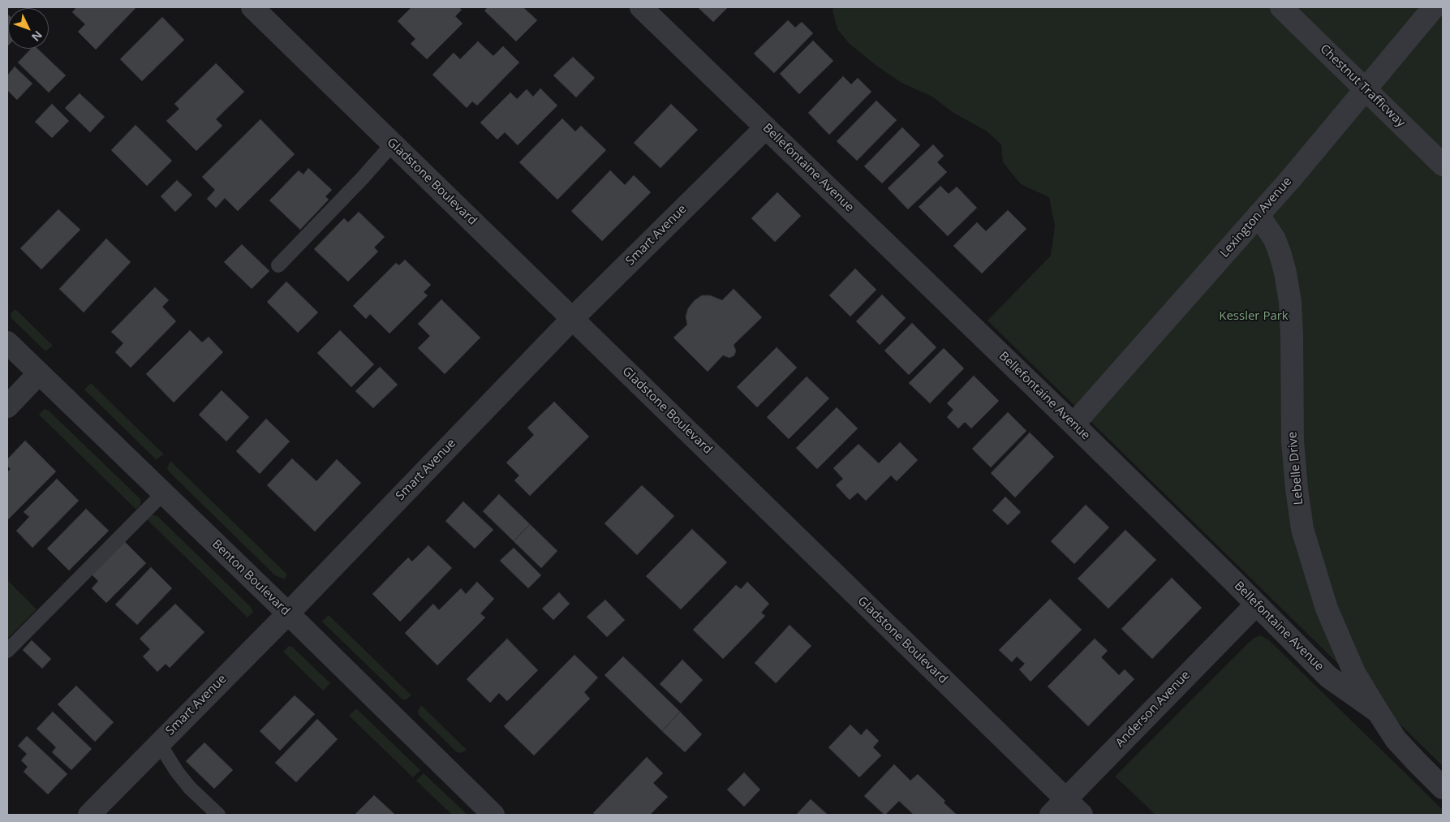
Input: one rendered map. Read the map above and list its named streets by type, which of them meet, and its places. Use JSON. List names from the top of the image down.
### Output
{
  "streets": {
    "street": [
      "Chestnut Trafficway",
      "Bellefontaine Avenue",
      "Gladstone Boulevard",
      "Lexington Avenue",
      "Smart Avenue",
      "Lebelle Drive",
      "Benton Boulevard",
      "Anderson Avenue"
    ]
  },
  "crossings": [
    ["Bellefontaine Avenue", "Lexington Avenue"],
    ["Bellefontaine Avenue", "Smart Avenue"],
    ["Bellefontaine Avenue", "Lebelle Drive"],
    ["Bellefontaine Avenue", "Anderson Avenue"],
    ["Gladstone Boulevard", "Smart Avenue"],
    ["Lexington Avenue", "Lebelle Drive"],
    ["Smart Avenue", "Benton Boulevard"]
  ],
  "parks": ["Kessler Park"],
  "north": "bottom right"
}
